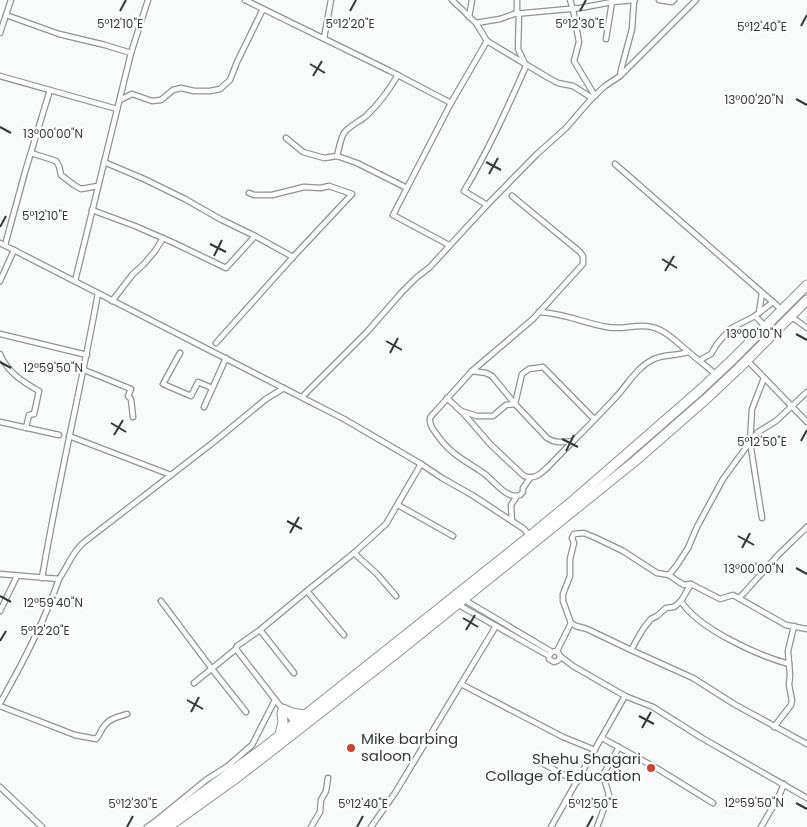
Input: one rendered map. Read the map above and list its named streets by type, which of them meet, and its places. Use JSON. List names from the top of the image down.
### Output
{
  "places": ["Mike barbing saloon", "Shehu Shagari Collage of Education"],
  "coordinates": [
    "5°12'10\"E",
    "5°12'20\"E",
    "5°12'30\"E",
    "5°12'40\"E",
    "13°00'20\"N",
    "13°00'00\"N",
    "13°00'10\"N",
    "12°59'50\"N",
    "5°12'50\"E",
    "12°59'40\"N"
  ]
}
